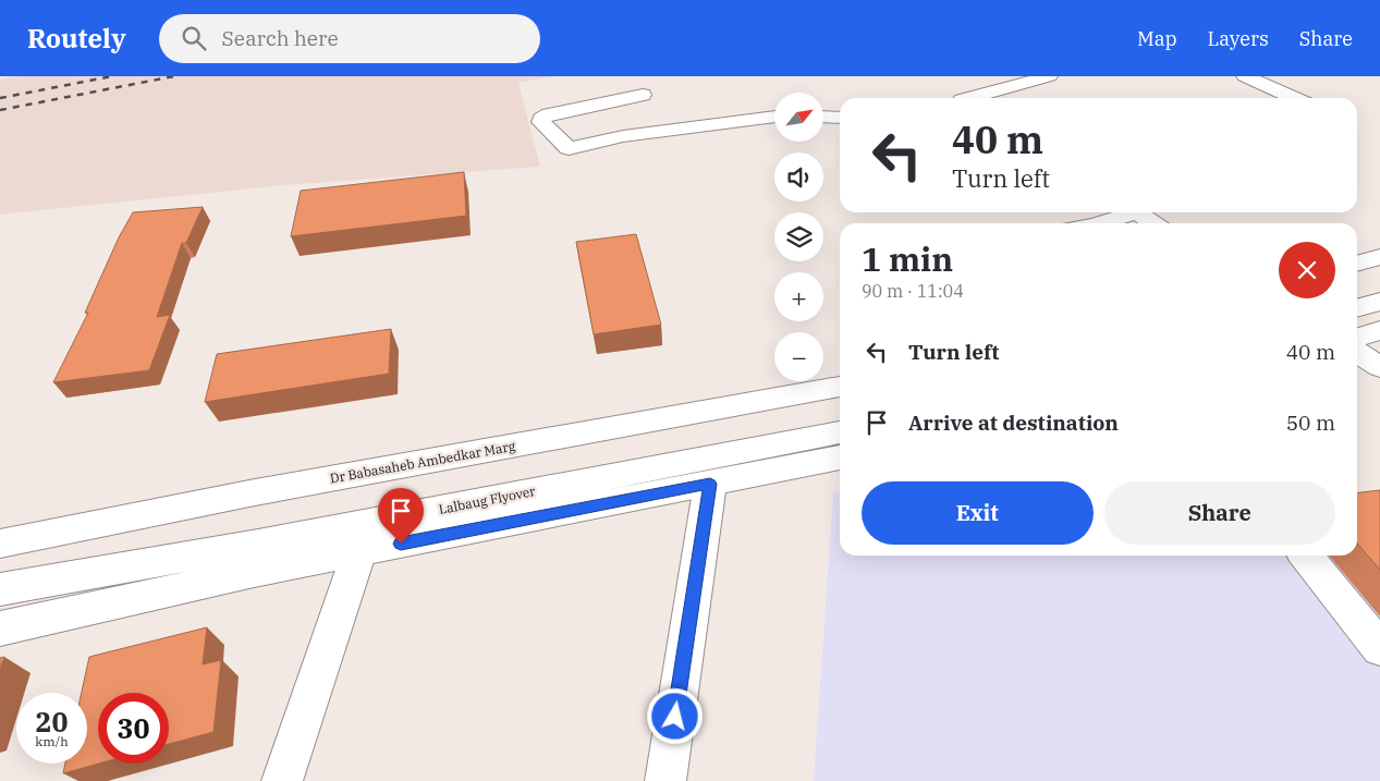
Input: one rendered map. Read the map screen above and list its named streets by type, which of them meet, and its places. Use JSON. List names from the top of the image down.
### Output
{
  "streets": {
    "main road": ["Dr Babasaheb Ambedkar Marg", "Lalbaug Flyover"]
  },
  "north": "top right",
  "page": {
    "header": "Routely",
    "search": "Search here",
    "nav": ["Map", "Layers", "Share"],
    "map_buttons": ["+", "−"],
    "turn": ["40 m", "Turn left"],
    "heading": ["1 min", "90 m · 11:04"],
    "list": [
      {
        "name": "Turn left",
        "value": "40 m"
      },
      {
        "name": "Arrive at destination",
        "value": "50 m"
      }
    ],
    "buttons": ["Exit", "Share"],
    "speed": "20 km/h",
    "limit": "30"
  }
}
